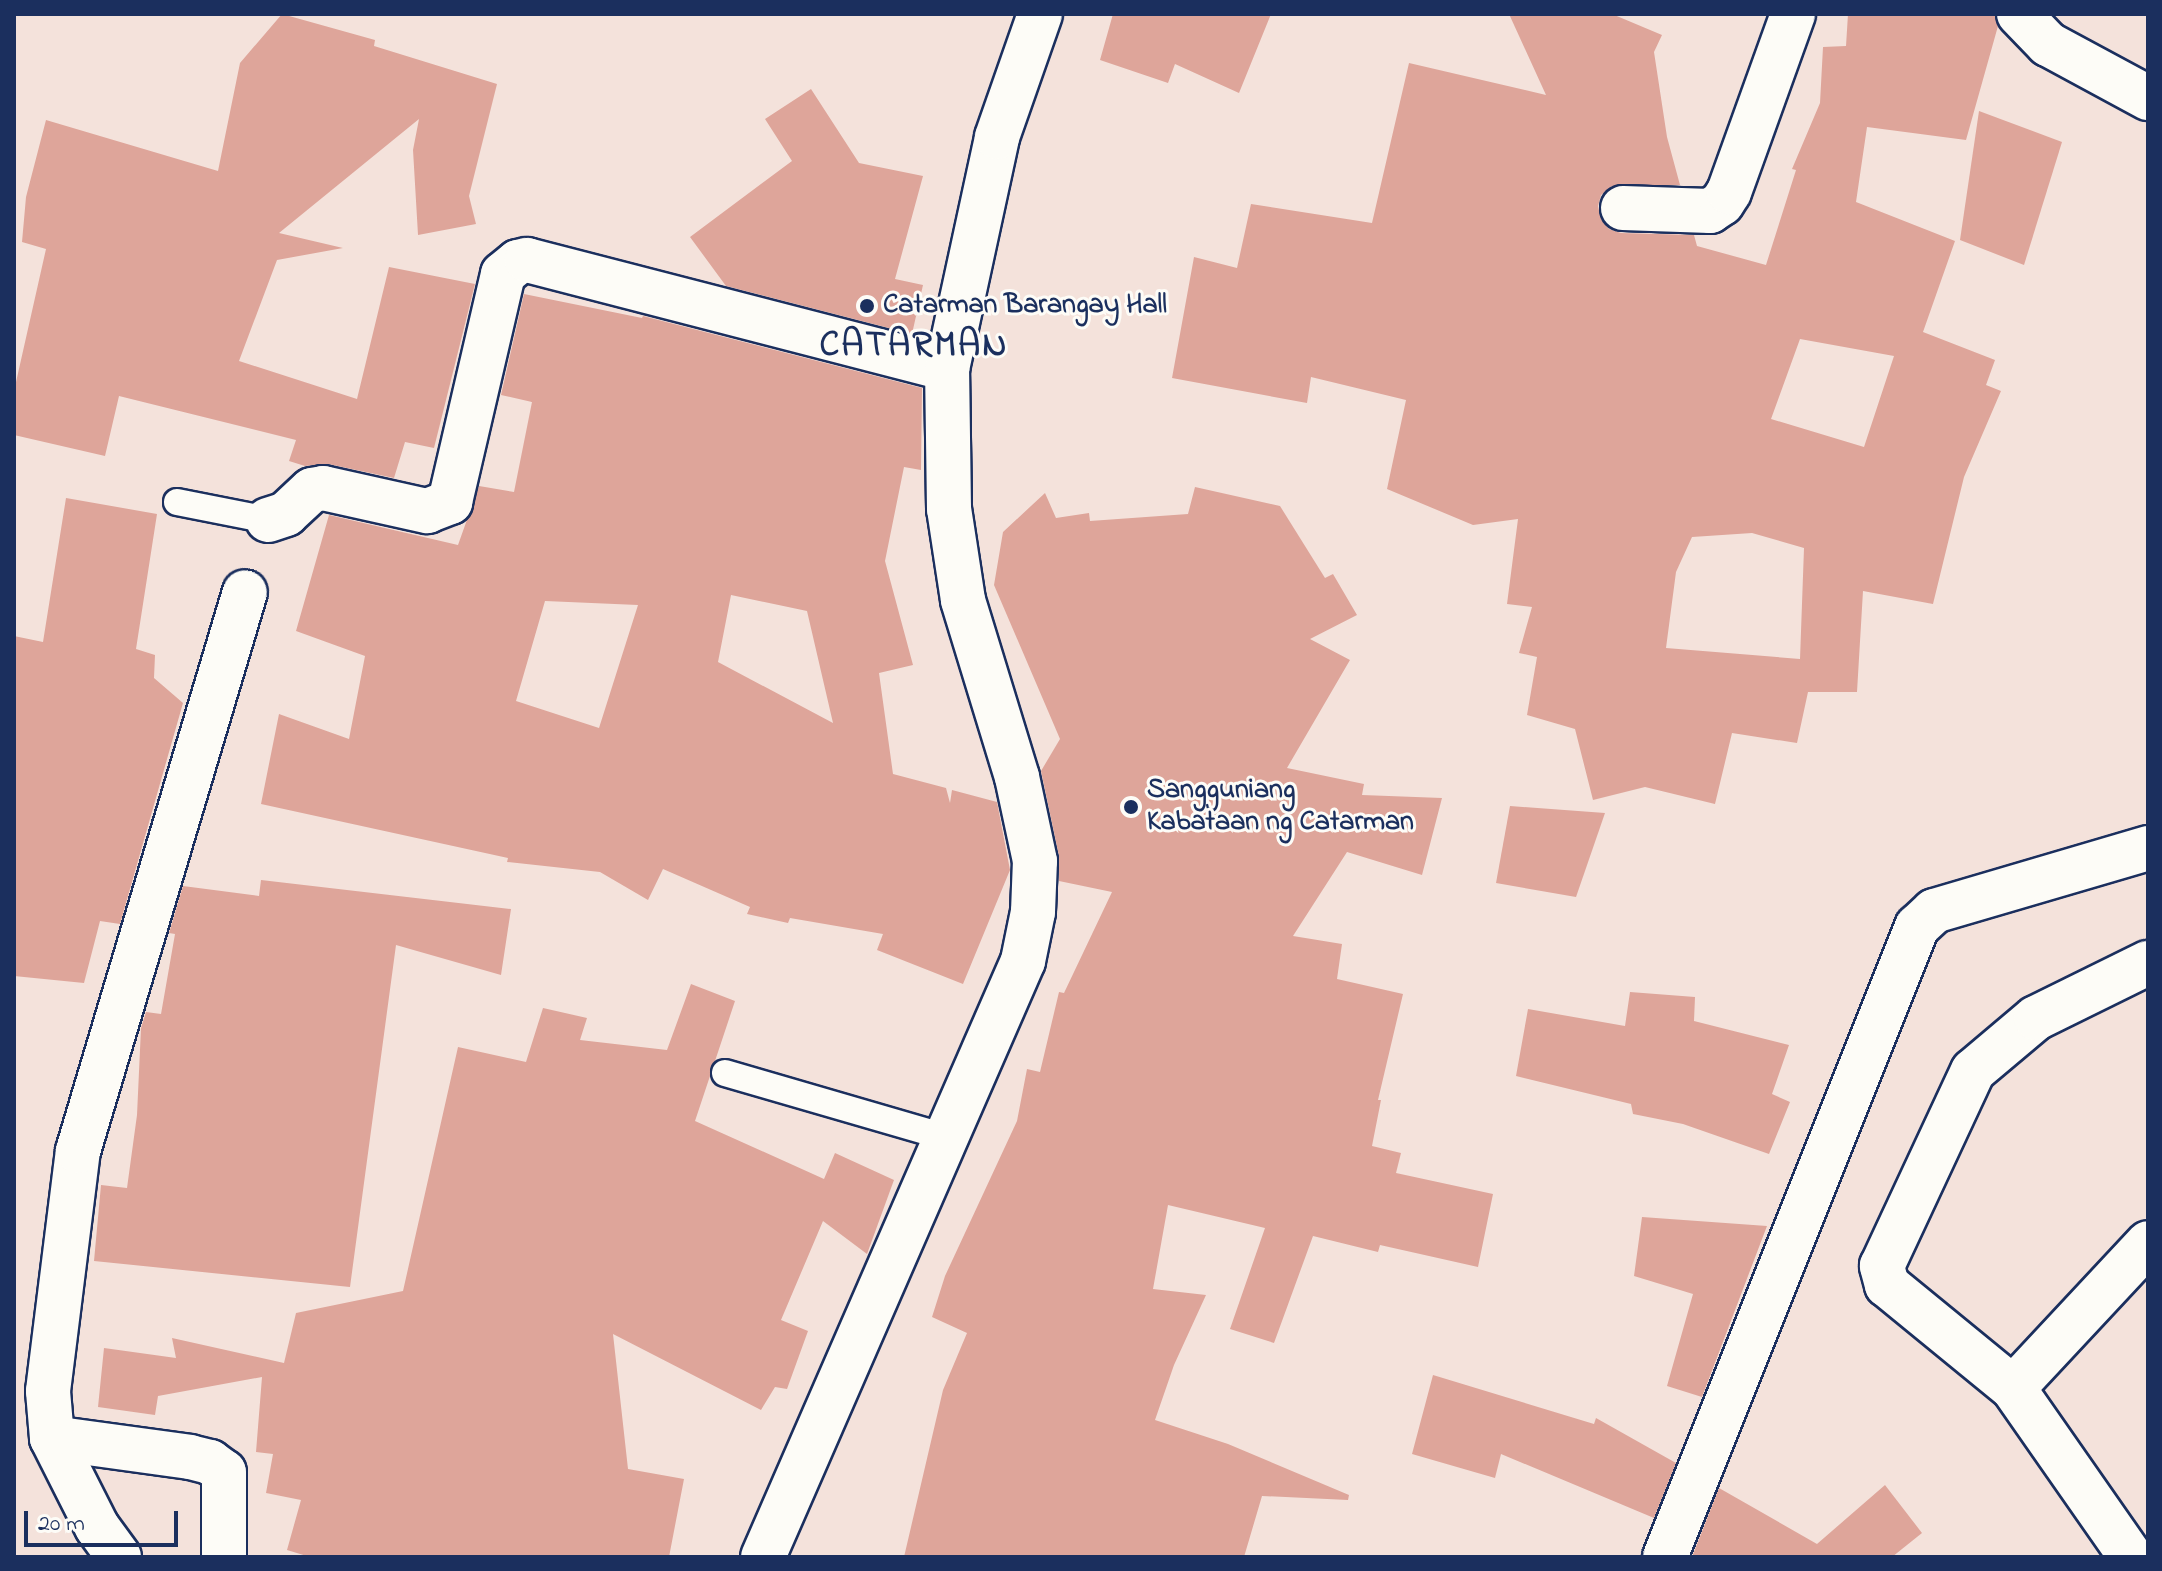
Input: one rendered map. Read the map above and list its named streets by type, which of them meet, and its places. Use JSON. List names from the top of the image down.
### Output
{
  "districts": ["CATARMAN"],
  "places": ["Catarman Barangay Hall", "Sangguniang Kabataan ng Catarman"],
  "scale_bar": "20 m"
}
